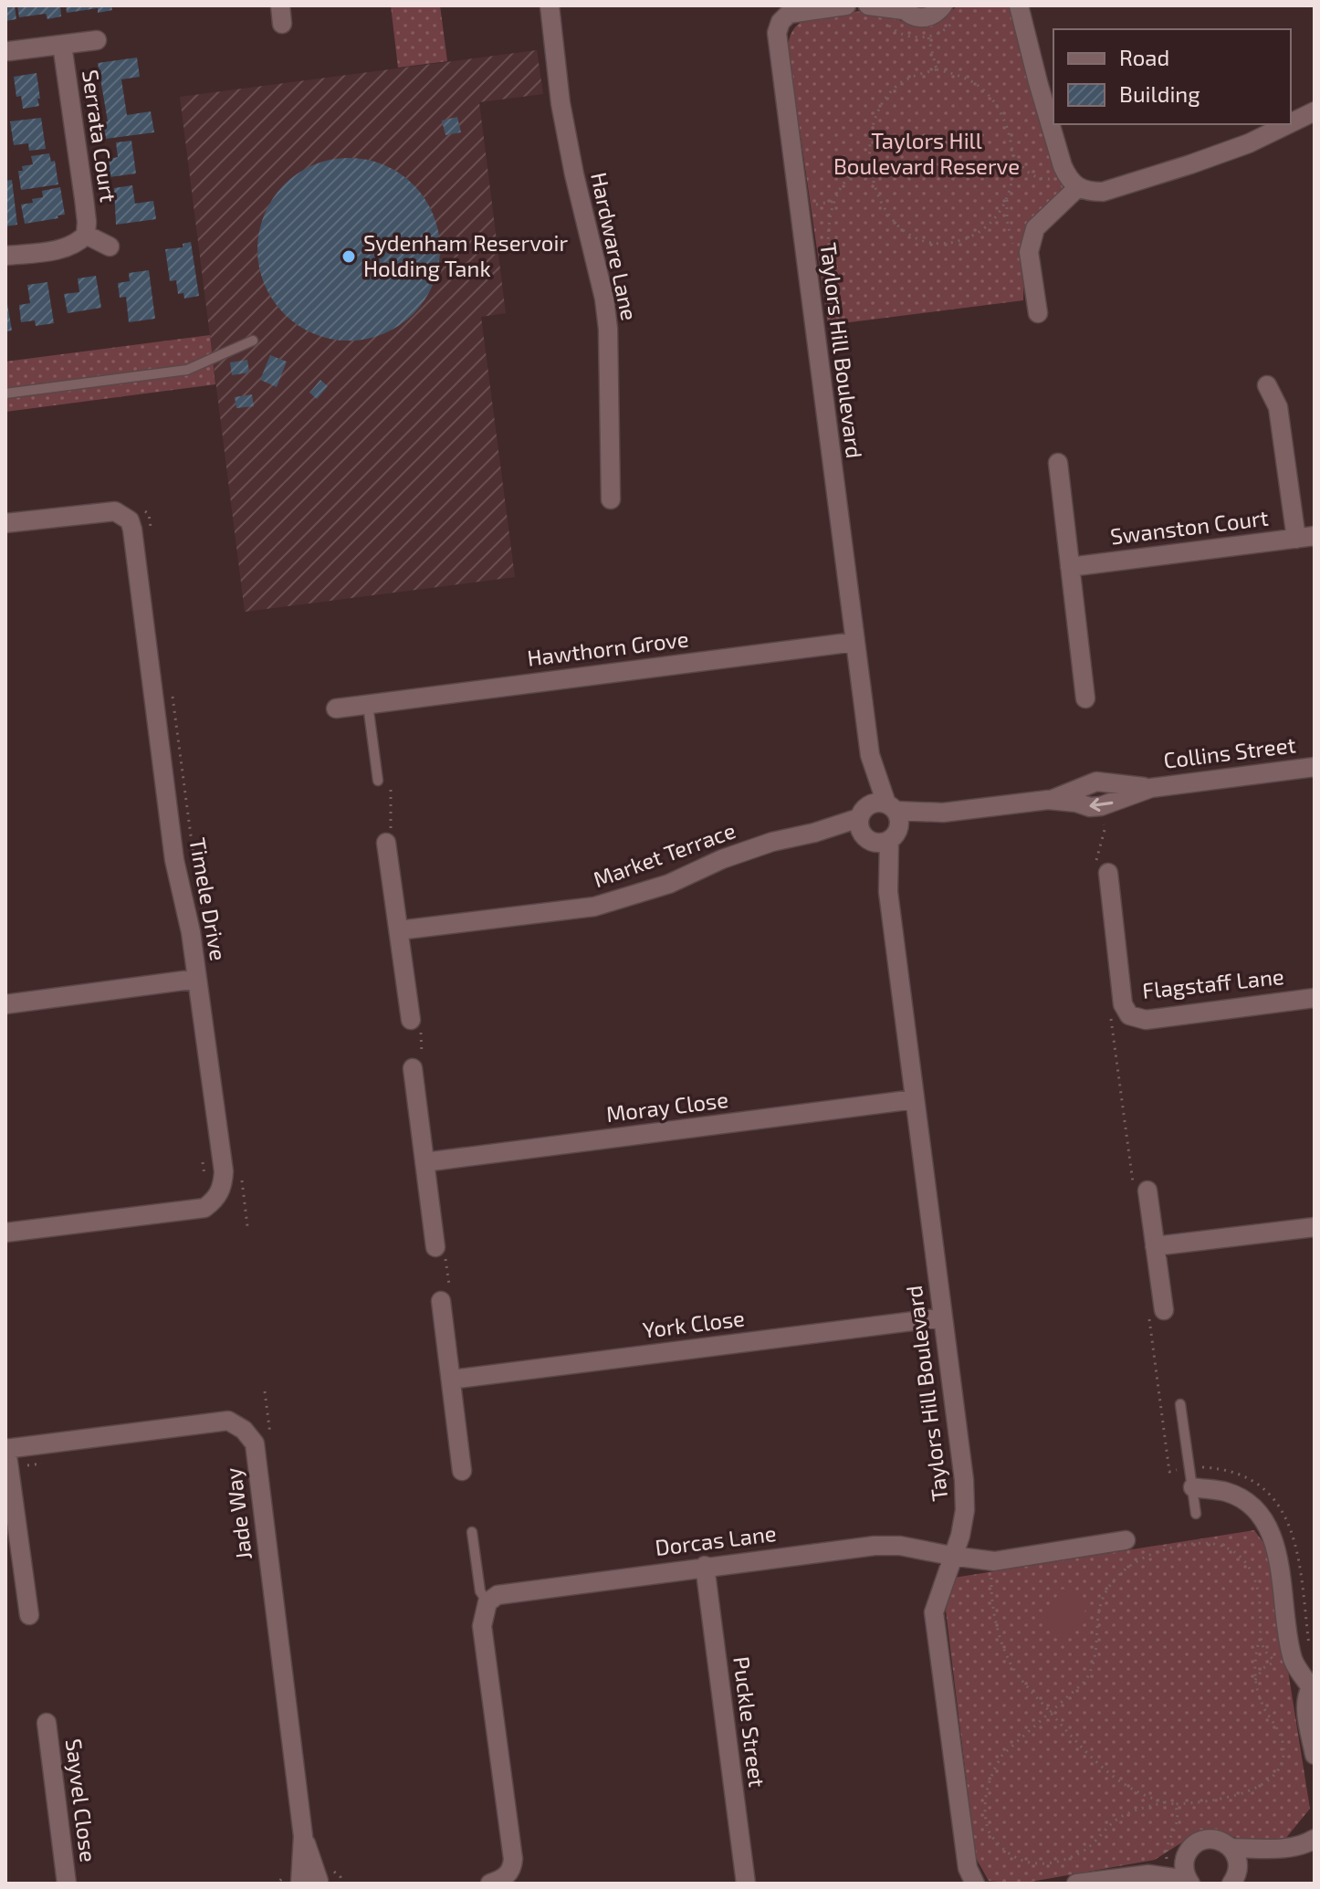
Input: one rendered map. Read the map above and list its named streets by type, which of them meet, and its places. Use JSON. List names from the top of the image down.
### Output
{
  "streets": {
    "street": [
      "Serrata Court",
      "Hardware Lane",
      "Taylors Hill Boulevard",
      "Swanston Court",
      "Hawthorn Grove",
      "Collins Street",
      "Market Terrace",
      "Timele Drive",
      "Flagstaff Lane",
      "Moray Close",
      "York Close",
      "Jade Way",
      "Dorcas Lane",
      "Puckle Street",
      "Sayvel Close"
    ]
  },
  "crossings": [
    ["Taylors Hill Boulevard", "Hawthorn Grove"],
    ["Taylors Hill Boulevard", "Collins Street"],
    ["Taylors Hill Boulevard", "Market Terrace"],
    ["Taylors Hill Boulevard", "Moray Close"],
    ["Taylors Hill Boulevard", "York Close"],
    ["Taylors Hill Boulevard", "Dorcas Lane"],
    ["Collins Street", "Market Terrace"],
    ["Dorcas Lane", "Puckle Street"]
  ],
  "parks": ["Taylors Hill Boulevard Reserve"],
  "places": ["Sydenham Reservoir Holding Tank"],
  "legend": ["Road", "Building"]
}
